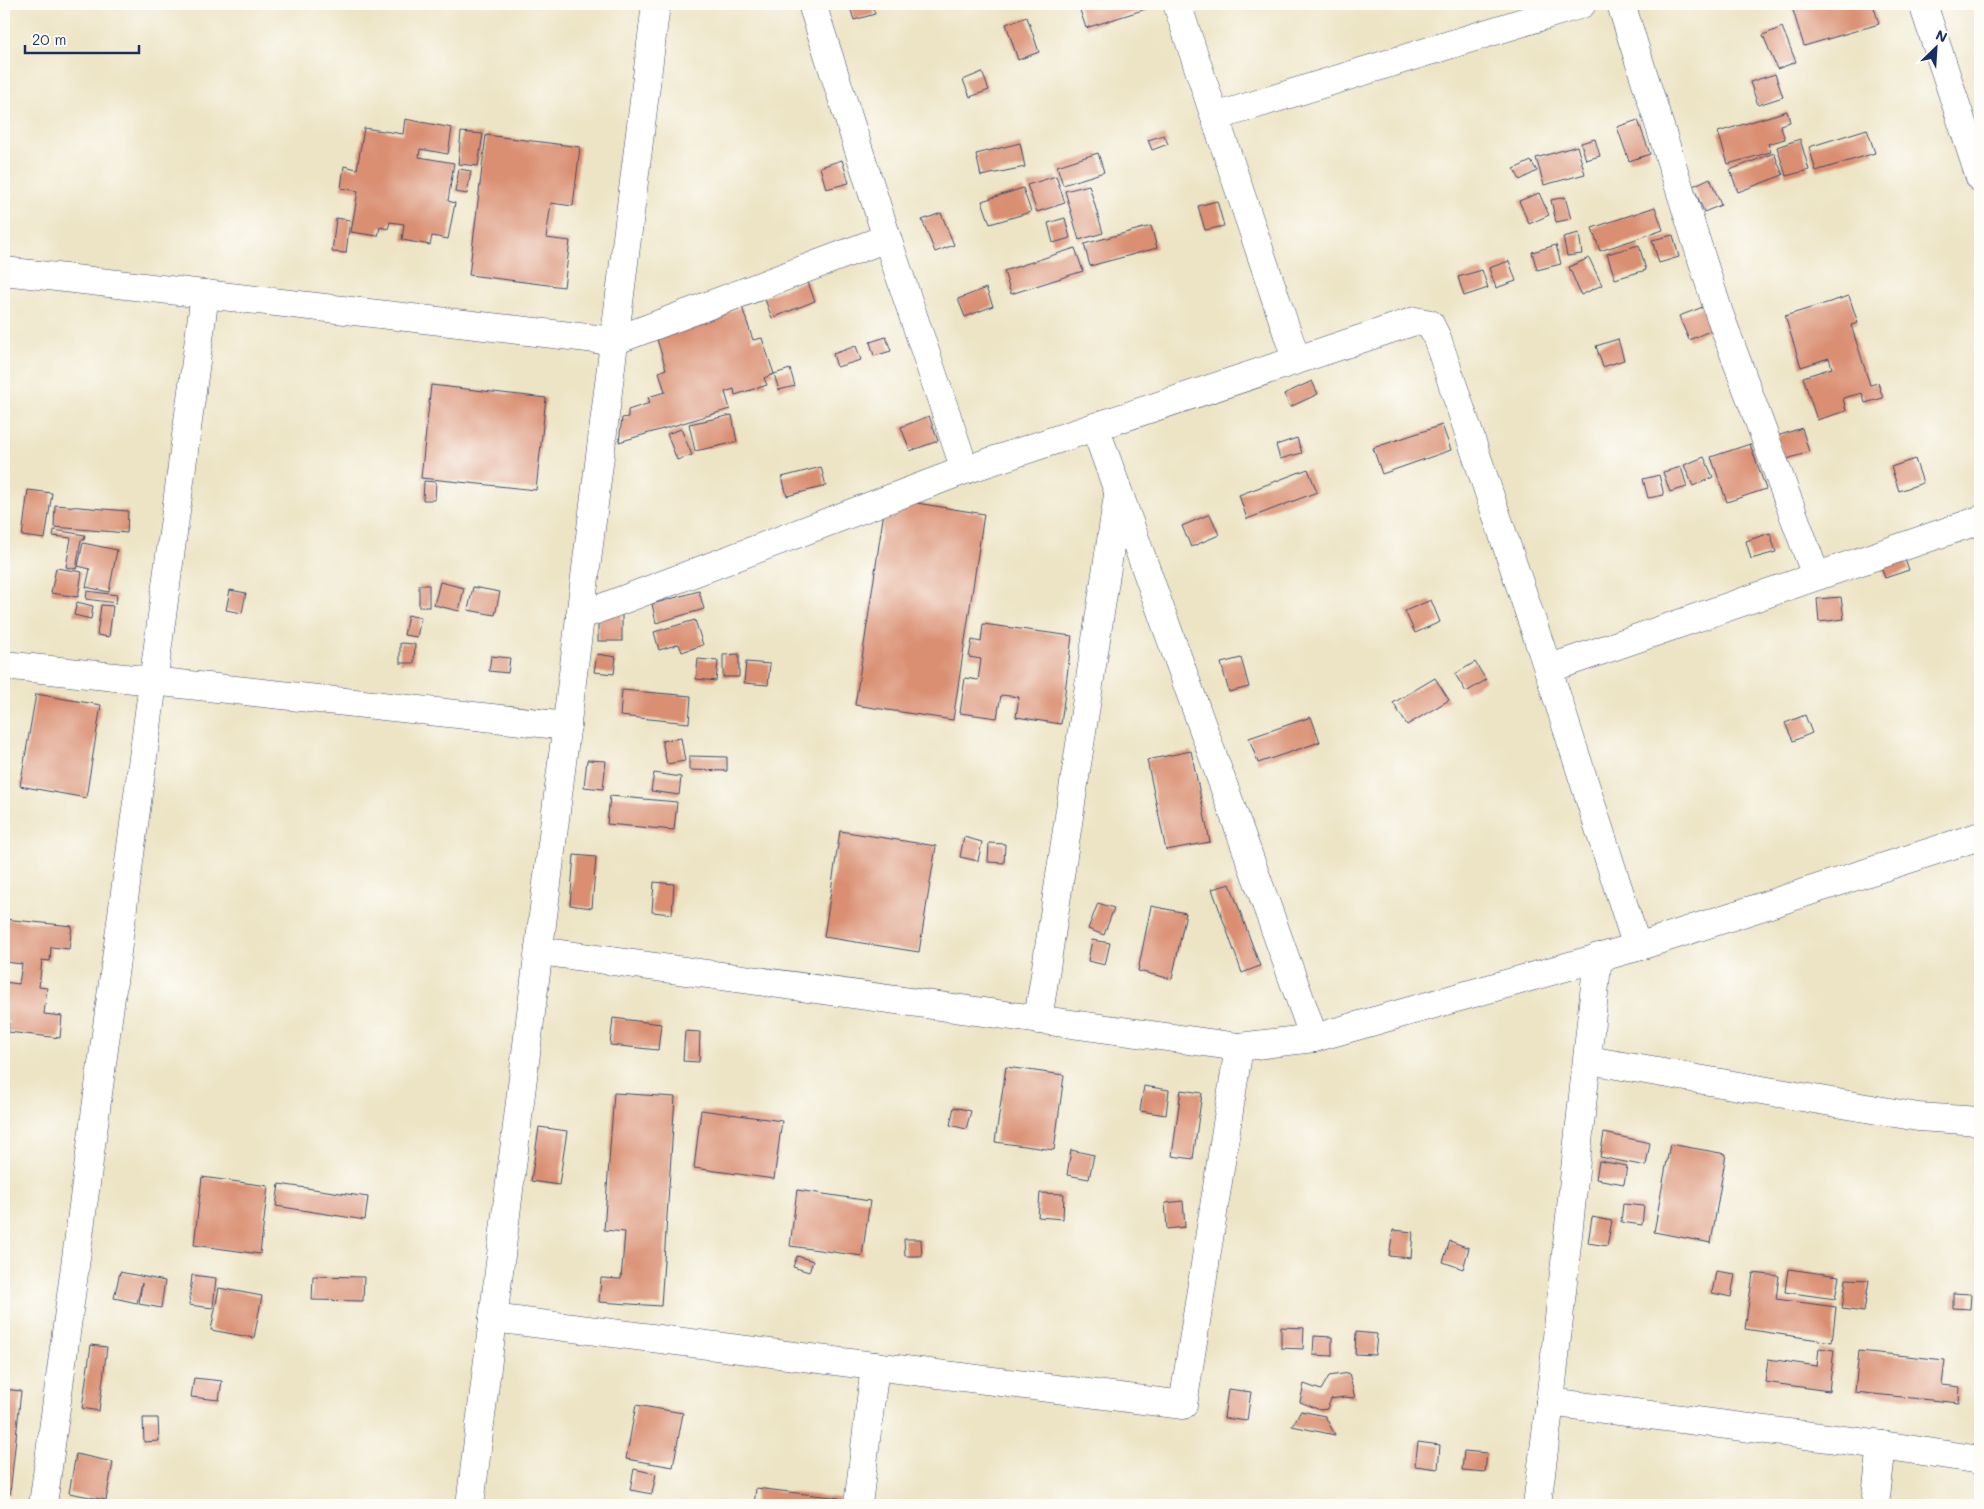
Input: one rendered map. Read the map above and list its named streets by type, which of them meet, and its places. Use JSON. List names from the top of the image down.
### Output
{
  "scale_bar": "20 m",
  "north": "top right"
}
